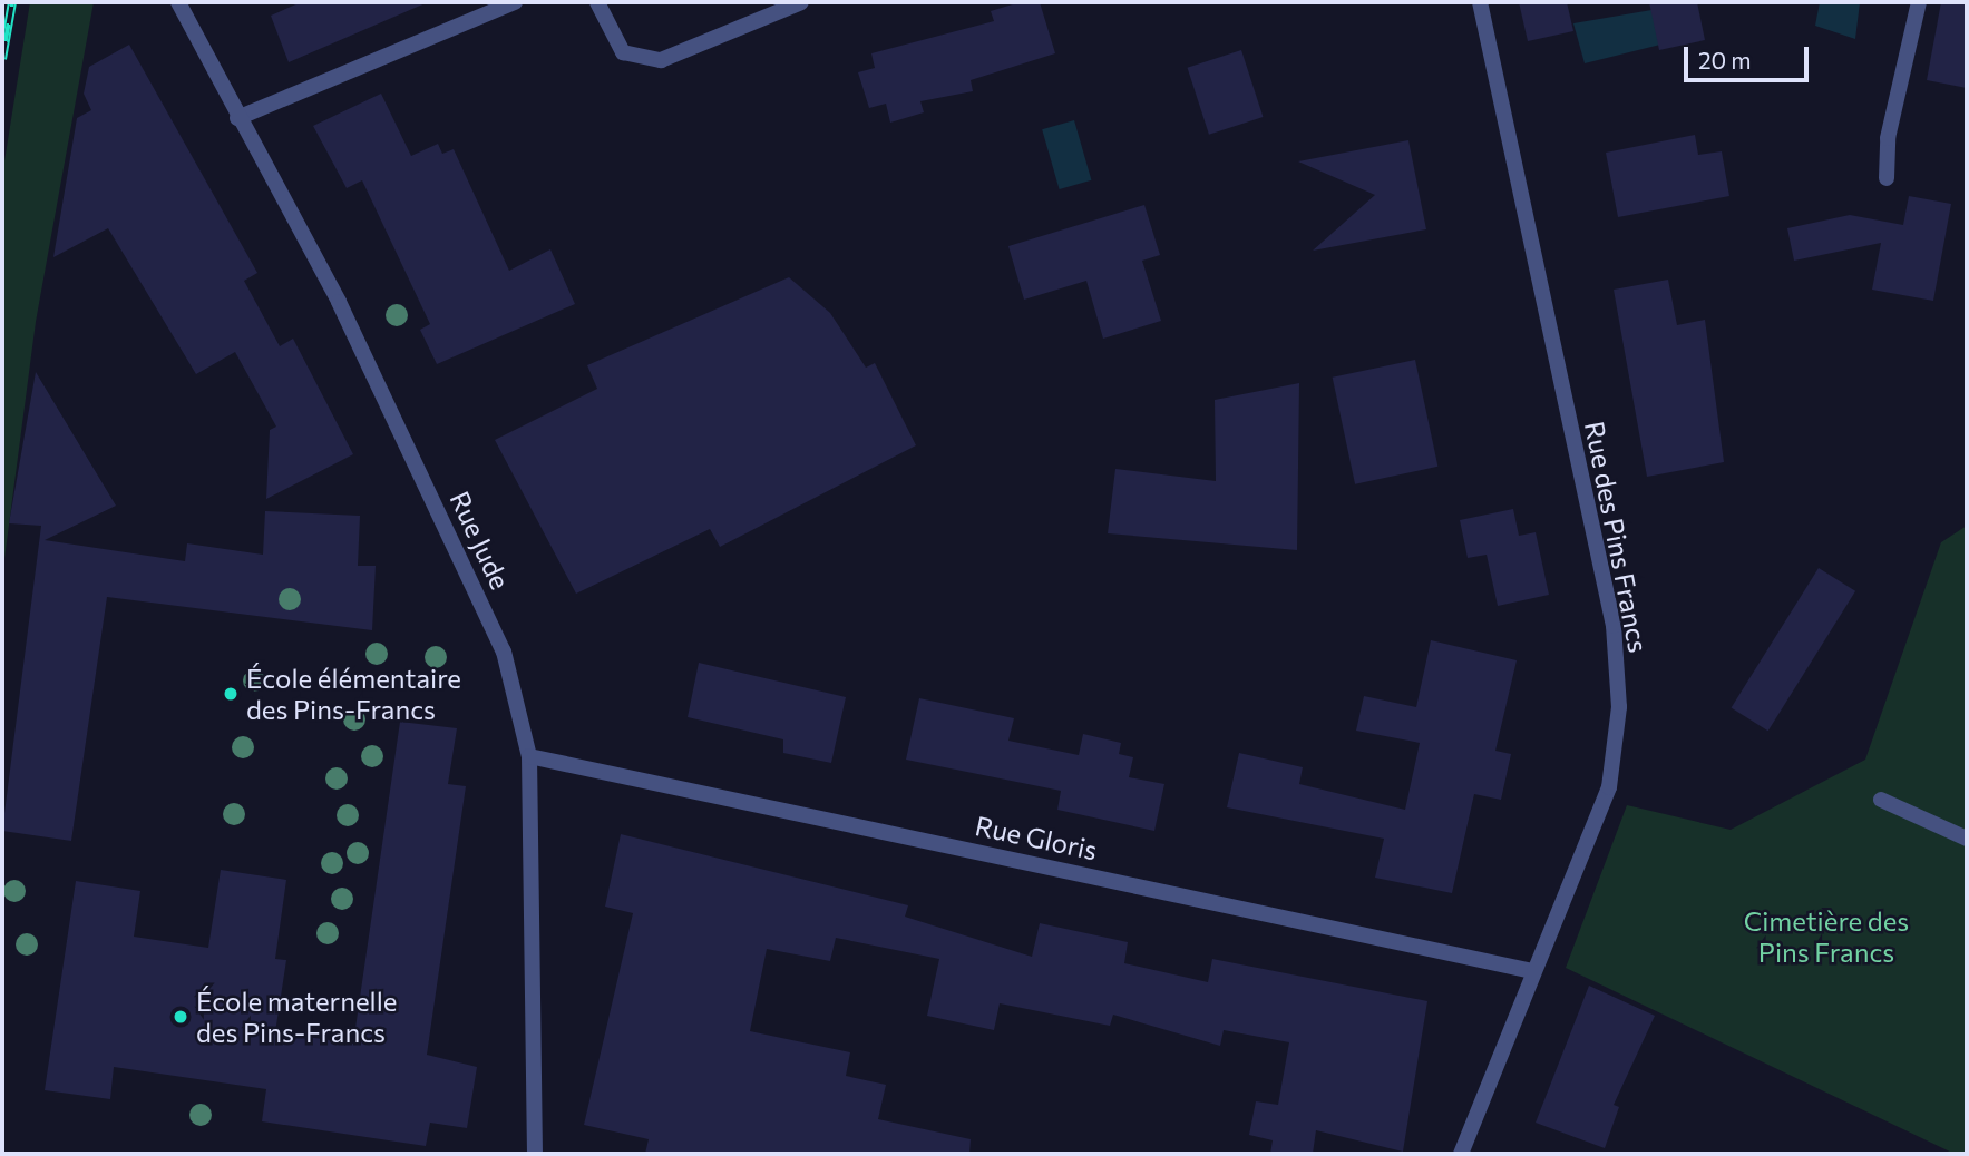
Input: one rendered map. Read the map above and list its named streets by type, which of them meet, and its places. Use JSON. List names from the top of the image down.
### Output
{
  "streets": {
    "street": ["Rue des Pins Francs", "Rue Jude", "Rue Gloris"]
  },
  "crossings": [
    ["Rue des Pins Francs", "Rue Gloris"],
    ["Rue Jude", "Rue Gloris"]
  ],
  "parks": ["Cimetière des Pins Francs"],
  "places": ["École élémentaire des Pins-Francs", "École maternelle des Pins-Francs"],
  "scale_bar": "20 m"
}
